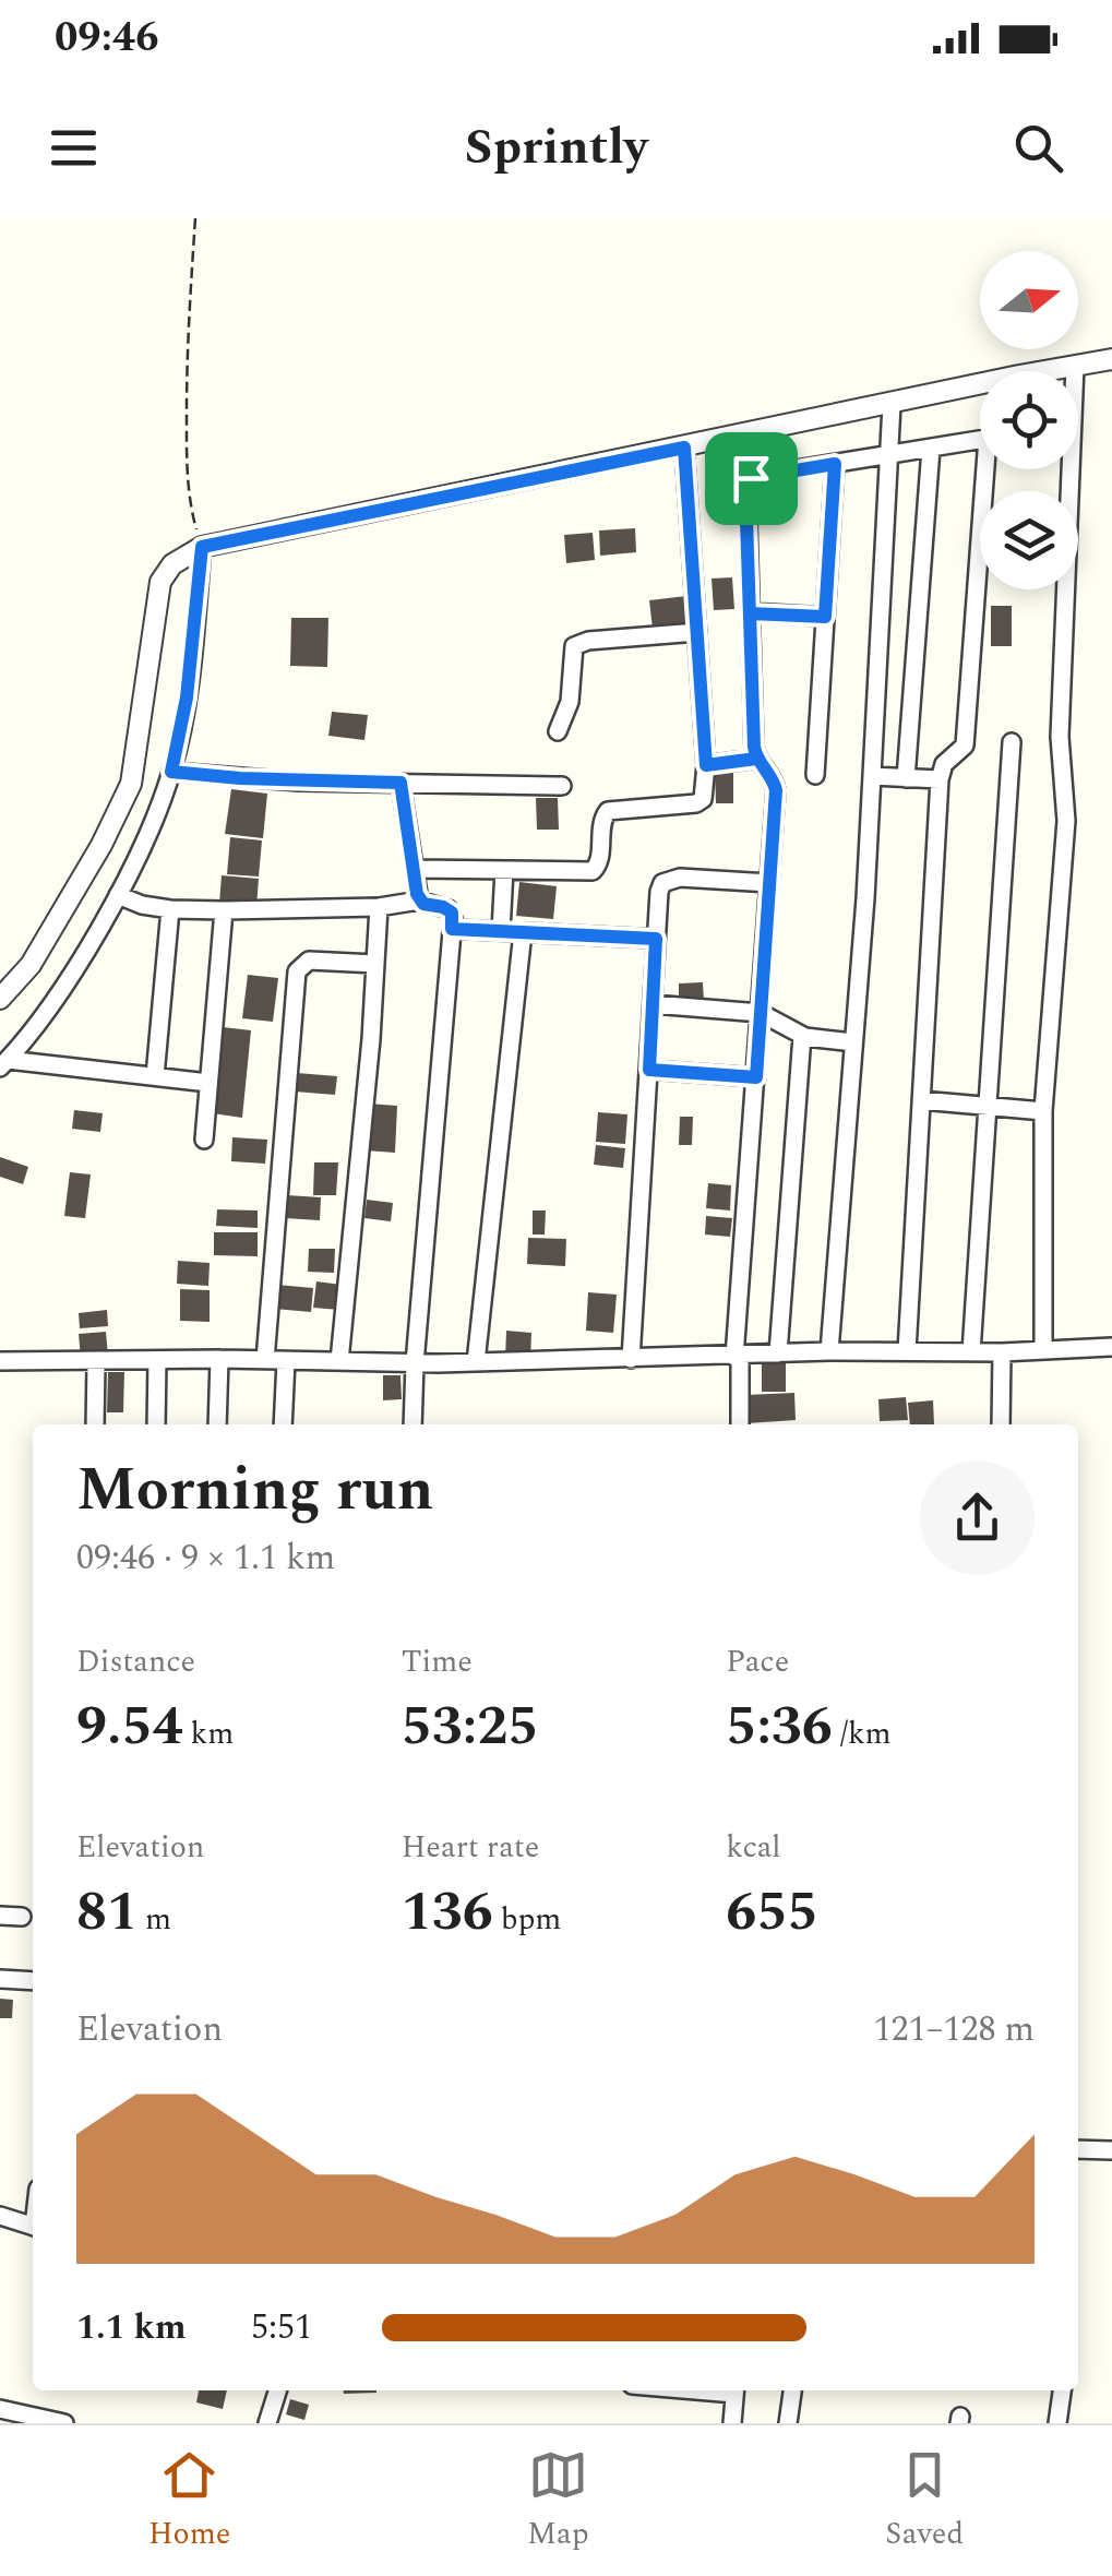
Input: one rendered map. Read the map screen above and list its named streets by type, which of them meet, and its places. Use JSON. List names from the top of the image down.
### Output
{
  "north": "right",
  "page": {
    "status": "09:46",
    "header": "Sprintly",
    "heading": ["Morning run", "09:46 · 9 × 1.1 km"],
    "stats": [
      ["Distance", "9.54 km"],
      ["Time", "53:25"],
      ["Pace", "5:36 /km"],
      ["Elevation", "81 m"],
      ["Heart rate", "136 bpm"],
      ["kcal", "655"]
    ],
    "chart": ["Elevation", "121–128 m"],
    "list": [
      {
        "name": "1.1 km",
        "note": "5:51"
      }
    ],
    "tabs": ["Home", "Map", "Saved"]
  }
}
